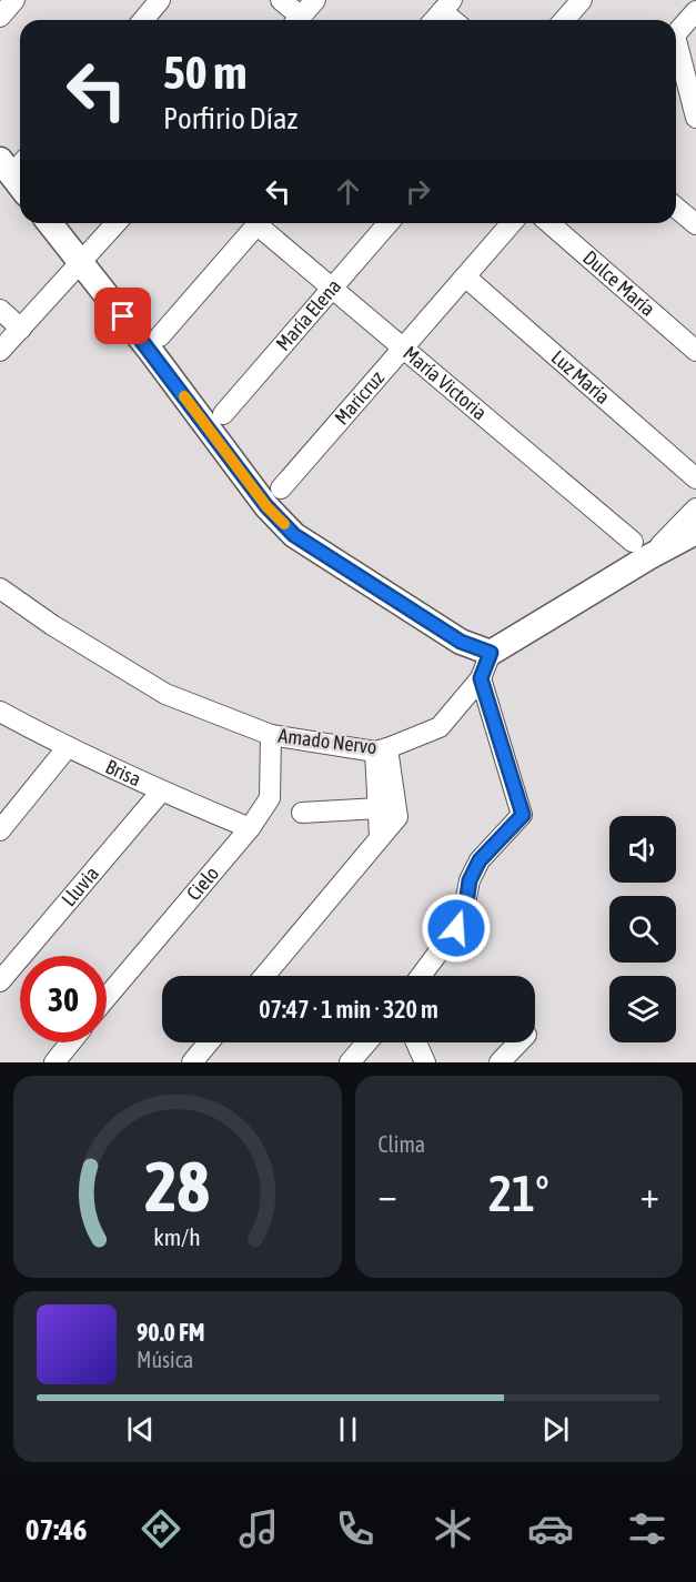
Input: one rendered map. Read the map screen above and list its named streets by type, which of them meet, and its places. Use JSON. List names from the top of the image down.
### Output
{
  "streets": {
    "street": [
      "Dulce María",
      "María Elena",
      "Luz María",
      "María Victoria",
      "Maricruz",
      "Amado Nervo",
      "Brisa",
      "Cielo",
      "Lluvia"
    ]
  },
  "crossings": [
    ["María Elena", "María Victoria"],
    ["Luz María", "Maricruz"],
    ["María Victoria", "Maricruz"],
    ["Amado Nervo", "Cielo"],
    ["Brisa", "Cielo"],
    ["Brisa", "Lluvia"]
  ],
  "page": {
    "turn": ["50 m", "Porfirio Díaz"],
    "limit": "30",
    "trip": "07:47 · 1 min · 320 m",
    "tile": "Clima",
    "heat": ["−", "21°", "+"],
    "song": ["90.0 FM", "Música"],
    "tabs": "07:46",
    "gauge": ["28", "km/h"]
  }
}
